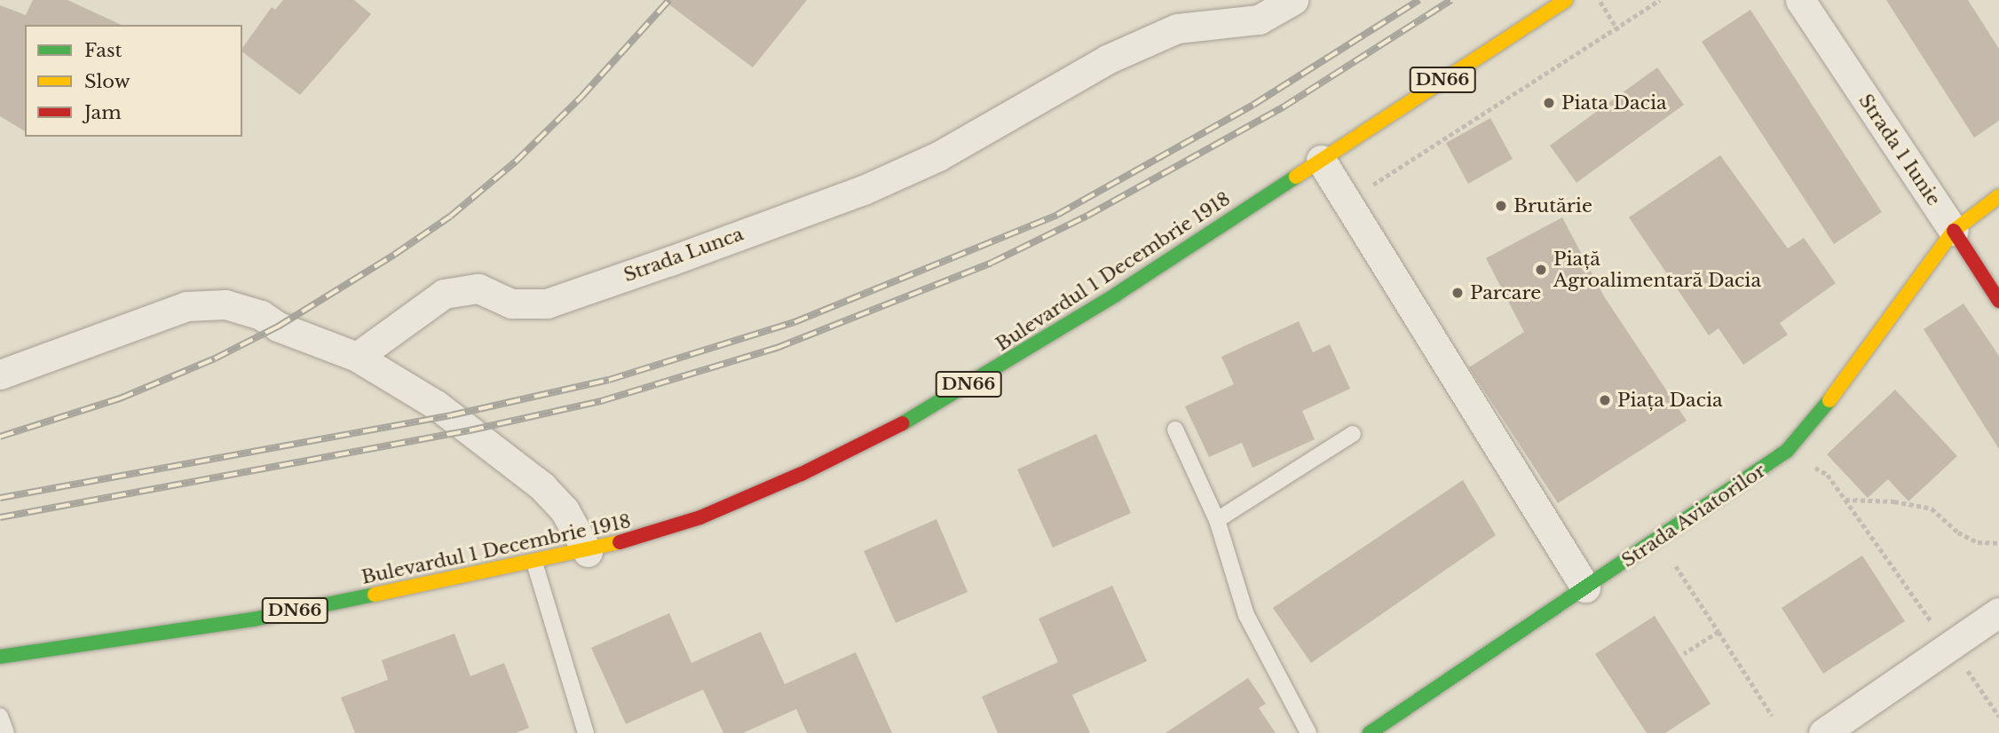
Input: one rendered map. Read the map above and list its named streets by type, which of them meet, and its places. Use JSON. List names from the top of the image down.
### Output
{
  "streets": {
    "main road": [
      "DN66",
      "Strada 1 Iunie",
      "Bulevardul 1 Decembrie 1918",
      "Strada Aviatorilor"
    ],
    "street": ["Strada Lunca"]
  },
  "crossings": [
    ["Strada 1 Iunie", "Strada Aviatorilor"]
  ],
  "places": [
    "Piata Dacia",
    "Brutărie",
    "Piață Agroalimentară Dacia",
    "Parcare",
    "Piața Dacia"
  ],
  "legend": ["Fast", "Slow", "Jam"]
}
